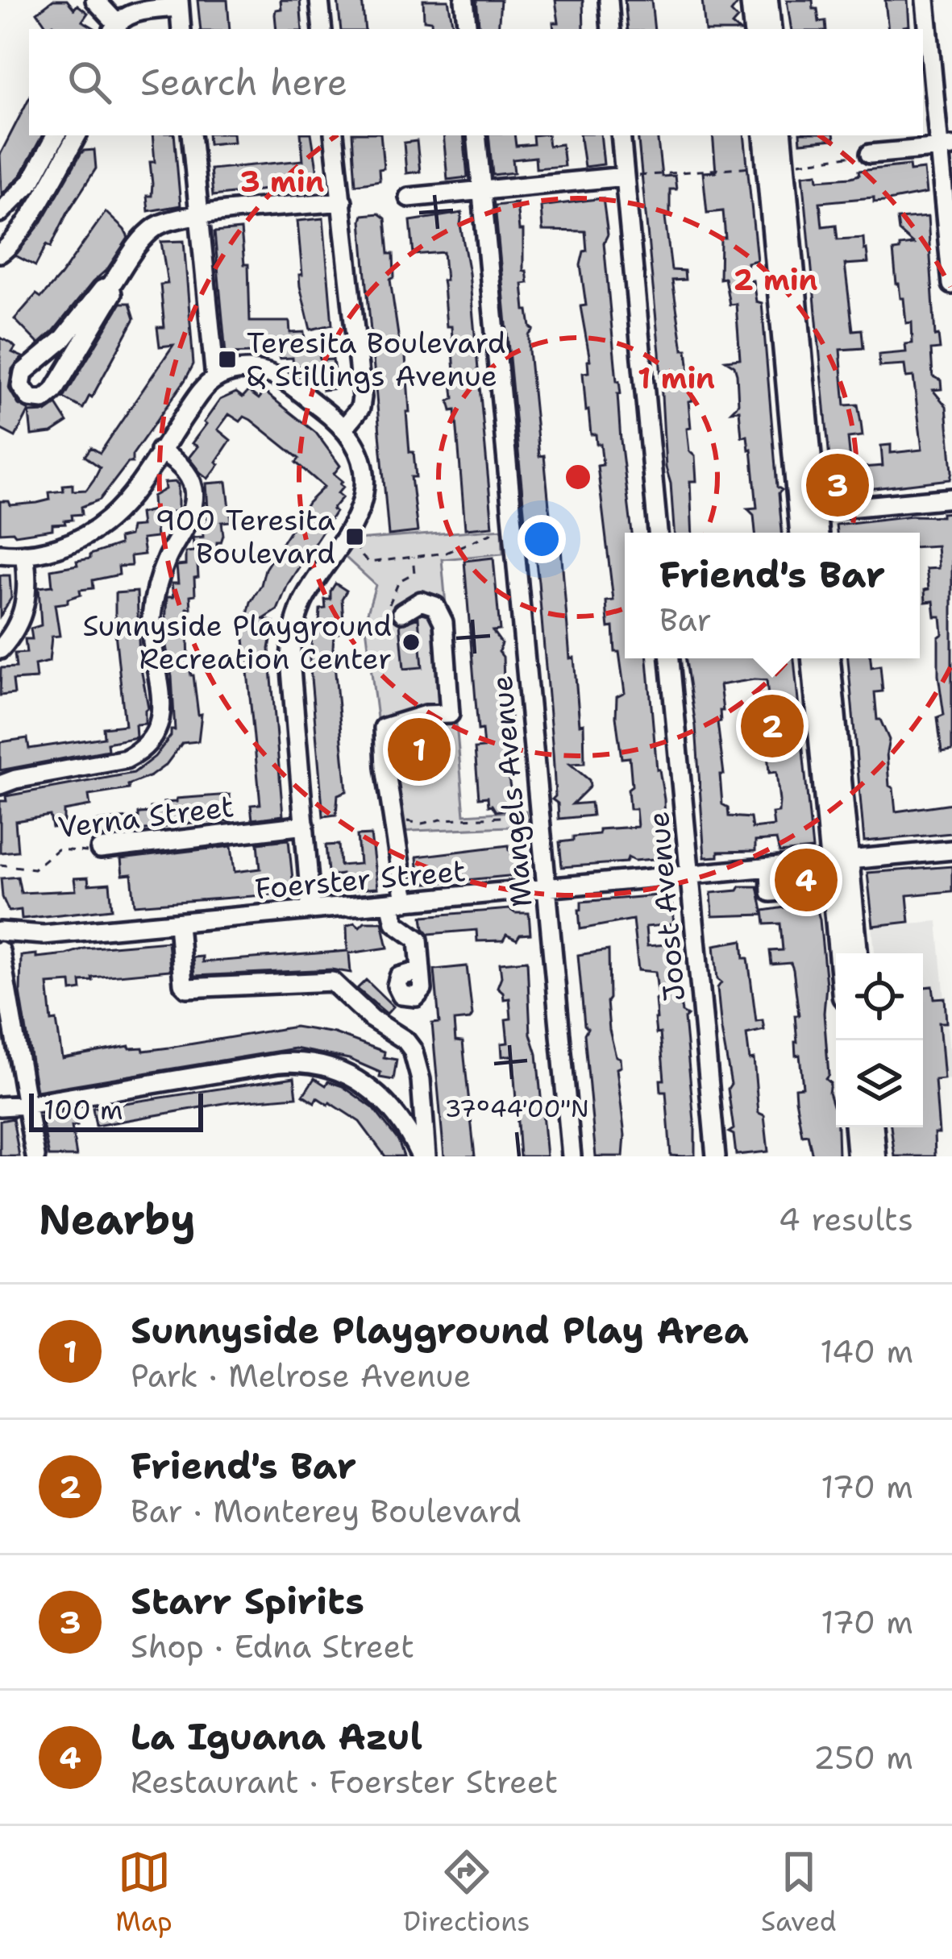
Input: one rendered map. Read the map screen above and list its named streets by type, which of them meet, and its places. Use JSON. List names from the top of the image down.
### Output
{
  "streets": {
    "street": [
      "Mangels Avenue",
      "Verna Street",
      "Foerster Street",
      "Joost Avenue"
    ]
  },
  "crossings": [
    ["Mangels Avenue", "Foerster Street"],
    ["Foerster Street", "Joost Avenue"]
  ],
  "places": {
    "transit": ["Teresita Boulevard & Stillings Avenue", "900 Teresita Boulevard"],
    "other": ["Sunnyside Playground Recreation Center"]
  },
  "scale_bar": "100 m",
  "page": {
    "search": "Search here",
    "pins": [
      "3",
      "2",
      "1",
      "4"
    ],
    "popup": ["Friend's Bar", "Bar"],
    "scale": "100 m",
    "heading": ["Nearby", "4 results"],
    "list": [
      {
        "mark": "1",
        "name": "Sunnyside Playground Play Area",
        "note": "Park · Melrose Avenue",
        "value": "140 m"
      },
      {
        "mark": "2",
        "name": "Friend's Bar",
        "note": "Bar · Monterey Boulevard",
        "value": "170 m"
      },
      {
        "mark": "3",
        "name": "Starr Spirits",
        "note": "Shop · Edna Street",
        "value": "170 m"
      },
      {
        "mark": "4",
        "name": "La Iguana Azul",
        "note": "Restaurant · Foerster Street",
        "value": "250 m"
      }
    ],
    "nav": ["Map", "Directions", "Saved"]
  },
  "coordinates": ["37°44'00\"N"],
  "rings": ["3 min", "2 min", "1 min"]
}
